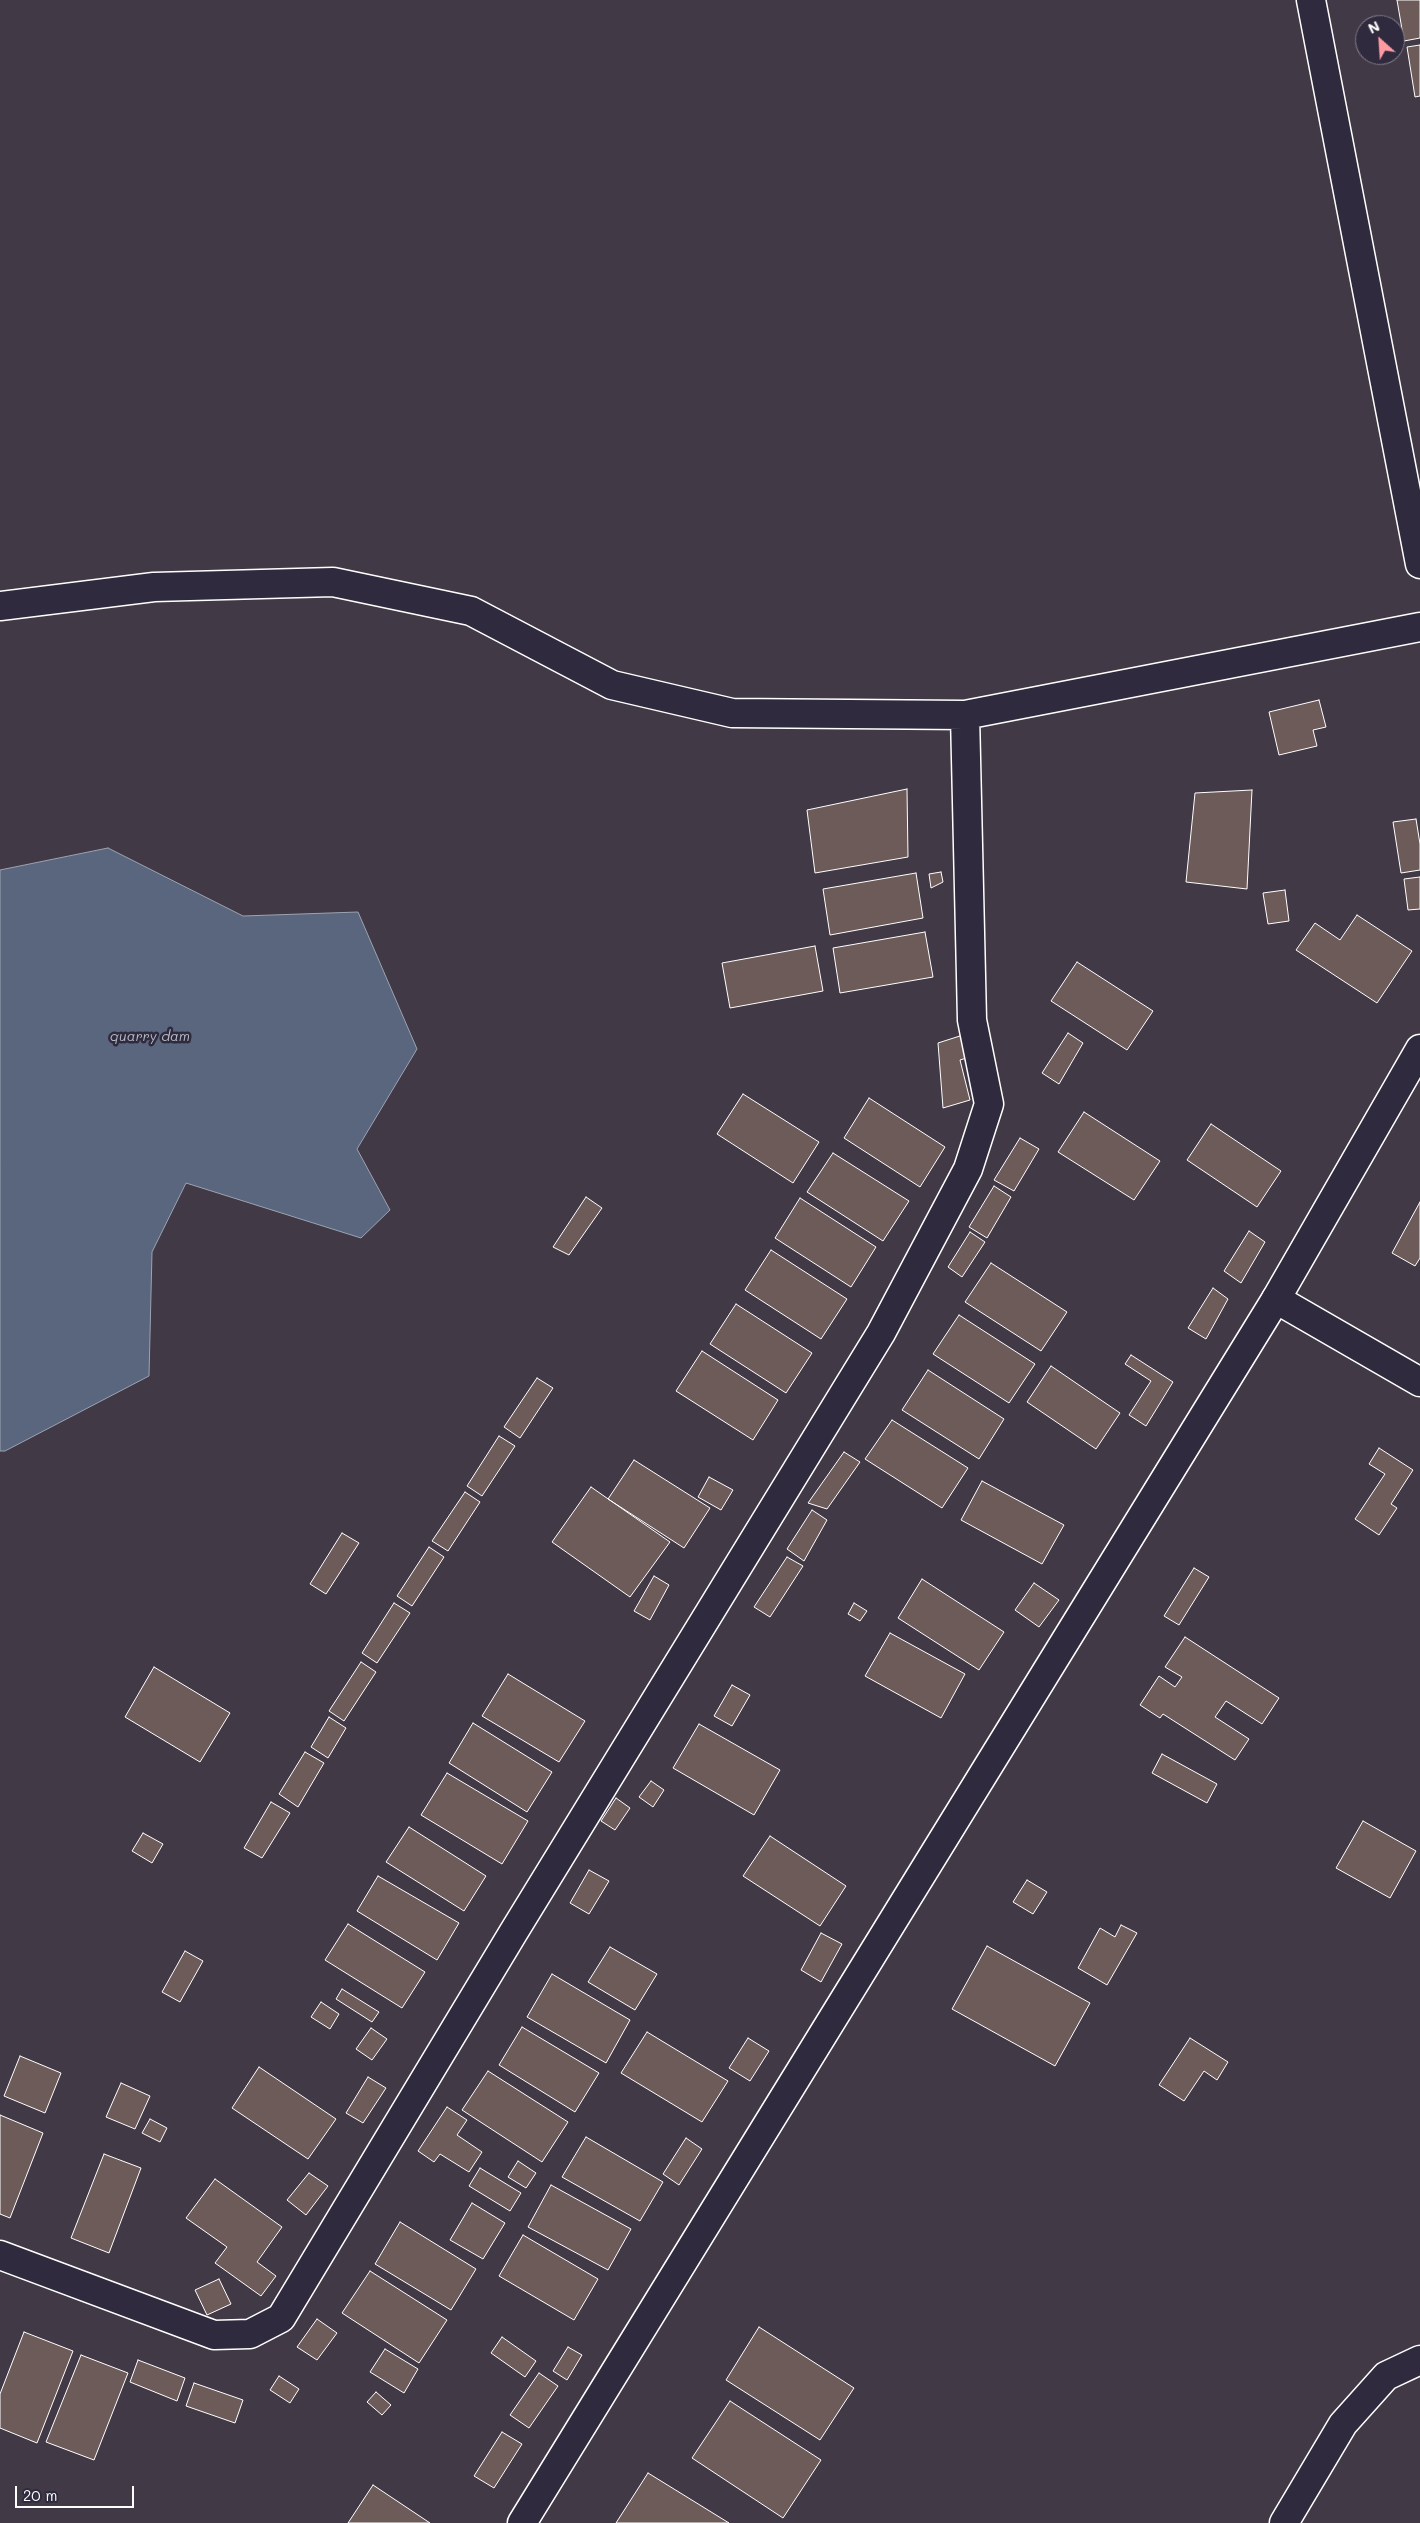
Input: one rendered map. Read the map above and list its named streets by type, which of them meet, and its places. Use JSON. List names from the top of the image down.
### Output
{
  "water": ["quarry dam"],
  "scale_bar": "20 m",
  "north": "top left"
}
